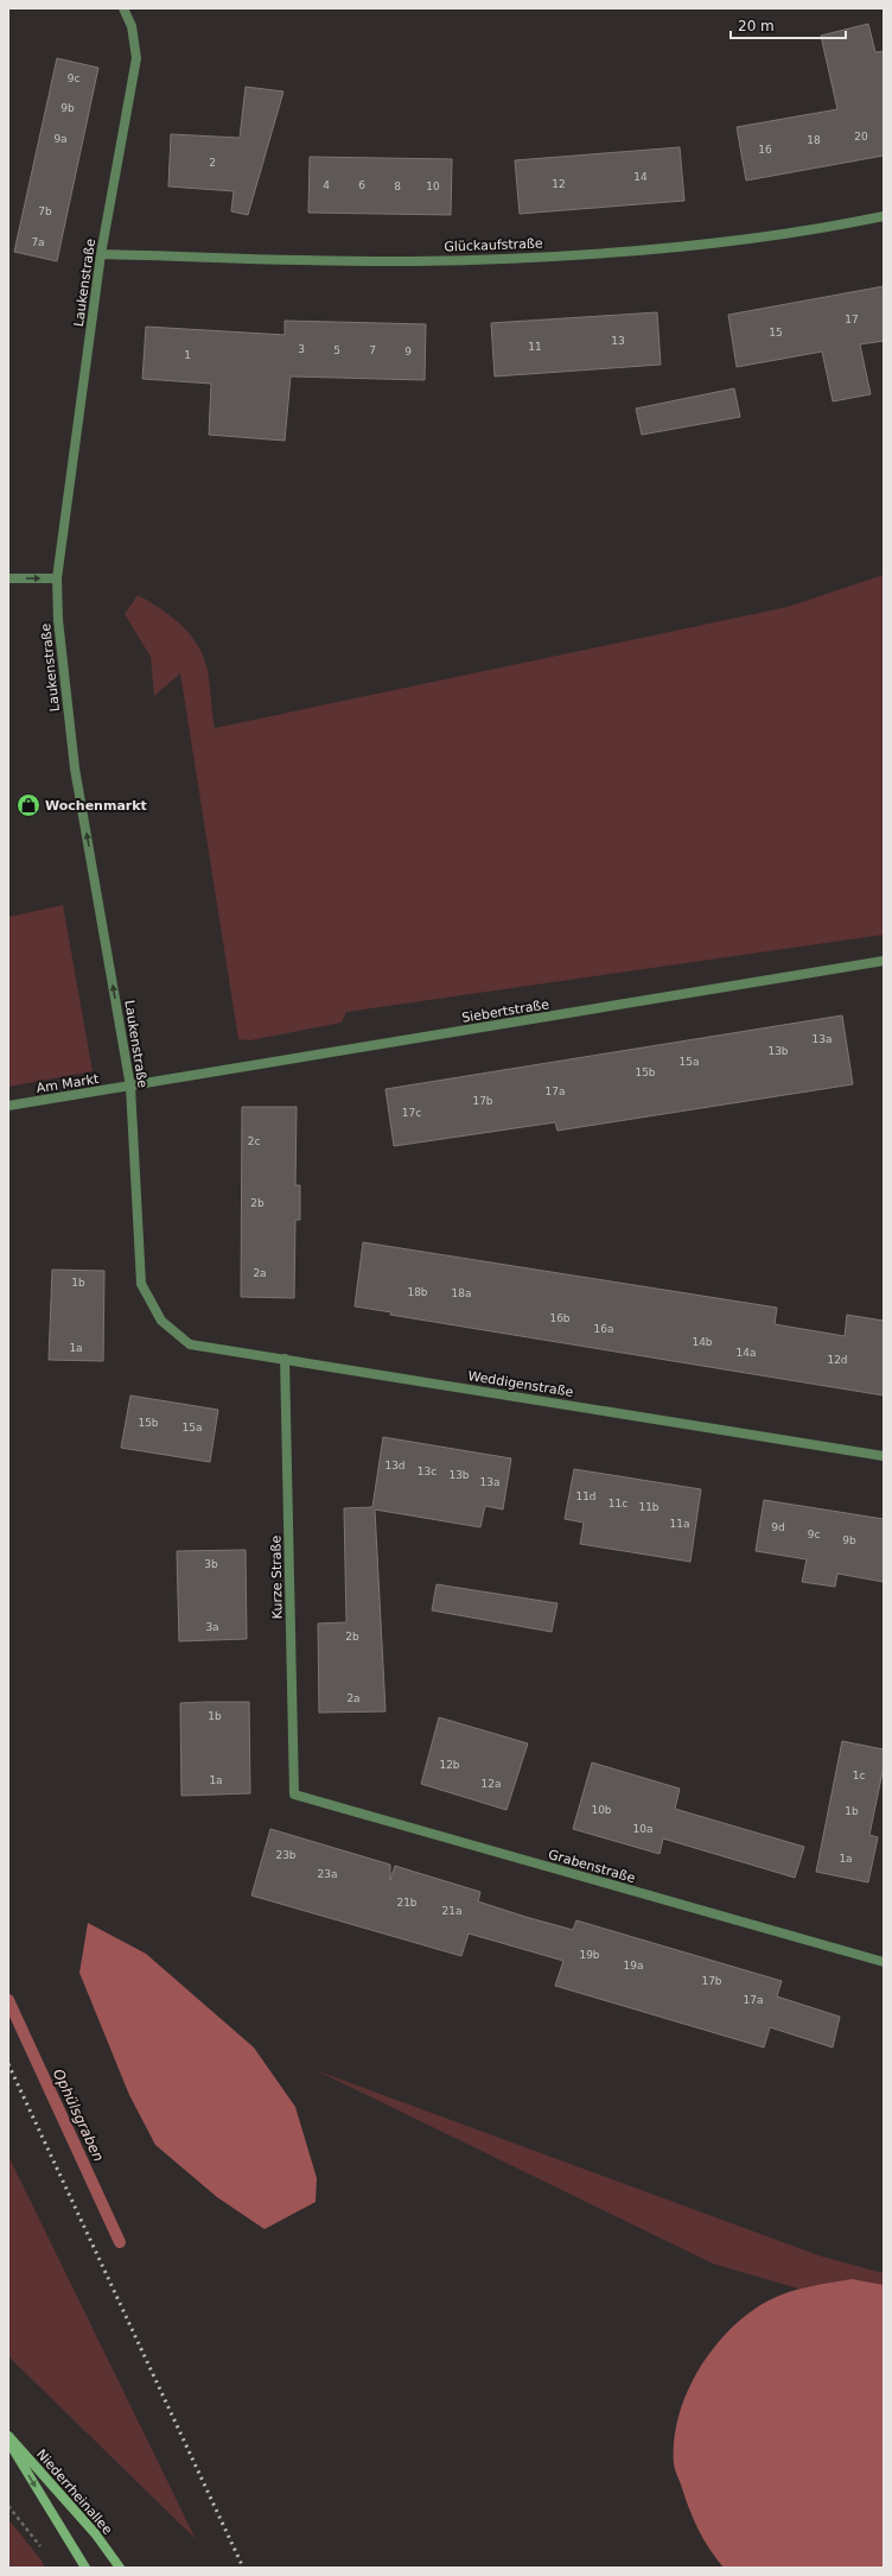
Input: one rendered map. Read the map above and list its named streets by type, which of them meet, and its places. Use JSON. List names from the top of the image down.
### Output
{
  "streets": {
    "main road": ["Niederrheinallee"],
    "street": [
      "Glückaufstraße",
      "Laukenstraße",
      "Siebertstraße",
      "Am Markt",
      "Weddigenstraße",
      "Kurze Straße",
      "Grabenstraße"
    ]
  },
  "crossings": [
    ["Glückaufstraße", "Laukenstraße"],
    ["Laukenstraße", "Siebertstraße"],
    ["Laukenstraße", "Am Markt"],
    ["Laukenstraße", "Weddigenstraße"],
    ["Siebertstraße", "Am Markt"],
    ["Weddigenstraße", "Kurze Straße"],
    ["Kurze Straße", "Grabenstraße"]
  ],
  "one_way": ["Laukenstraße"],
  "water": ["Ophülsgraben"],
  "places": {
    "shop": ["Wochenmarkt"]
  },
  "house_numbers": [
    "9c",
    "9b",
    "20",
    "9a",
    "18",
    "16",
    "2",
    "14",
    "12",
    "4",
    "6",
    "8",
    "10",
    "7b",
    "7a",
    "17",
    "15",
    "13",
    "11",
    "3",
    "5",
    "7",
    "9",
    "1",
    "13a",
    "13b",
    "15a",
    "15b",
    "17a",
    "17b",
    "17c",
    "2c",
    "2b",
    "2a",
    "1b",
    "18b",
    "18a",
    "16b",
    "16a",
    "14b",
    "1a",
    "14a",
    "12d",
    "15b",
    "15a",
    "13d",
    "13c",
    "13b",
    "13a",
    "11d",
    "11c",
    "11b",
    "11a",
    "9d",
    "9c",
    "9b",
    "3b",
    "3a",
    "2b",
    "2a",
    "1b",
    "12b",
    "1c",
    "1a",
    "12a",
    "10b",
    "1b",
    "10a",
    "23b",
    "1a",
    "23a",
    "21b",
    "21a",
    "19b",
    "19a",
    "17b",
    "17a"
  ],
  "scale_bar": "20 m"
}
